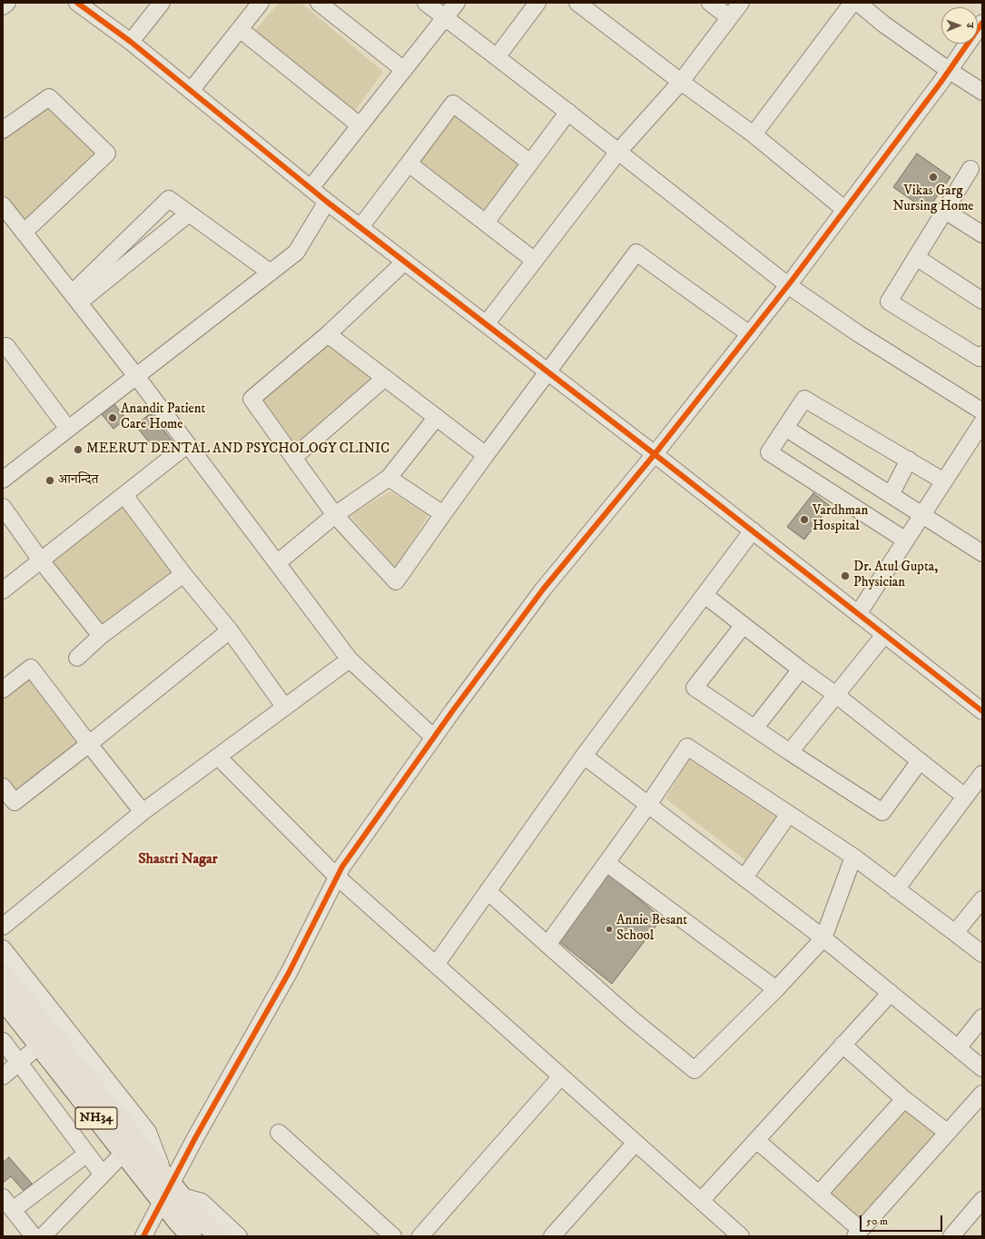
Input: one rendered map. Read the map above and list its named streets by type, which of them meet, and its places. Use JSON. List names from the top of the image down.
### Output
{
  "streets": {
    "highway": ["NH34"]
  },
  "districts": ["Shastri Nagar"],
  "places": [
    "Vikas Garg Nursing Home",
    "Anandit Patient Care Home",
    "MEERUT DENTAL AND PSYCHOLOGY CLINIC",
    "आनन्दित",
    "Vardhman Hospital",
    "Dr. Atul Gupta, Physician",
    "Annie Besant School"
  ],
  "scale_bar": "50 m",
  "north": "right"
}
